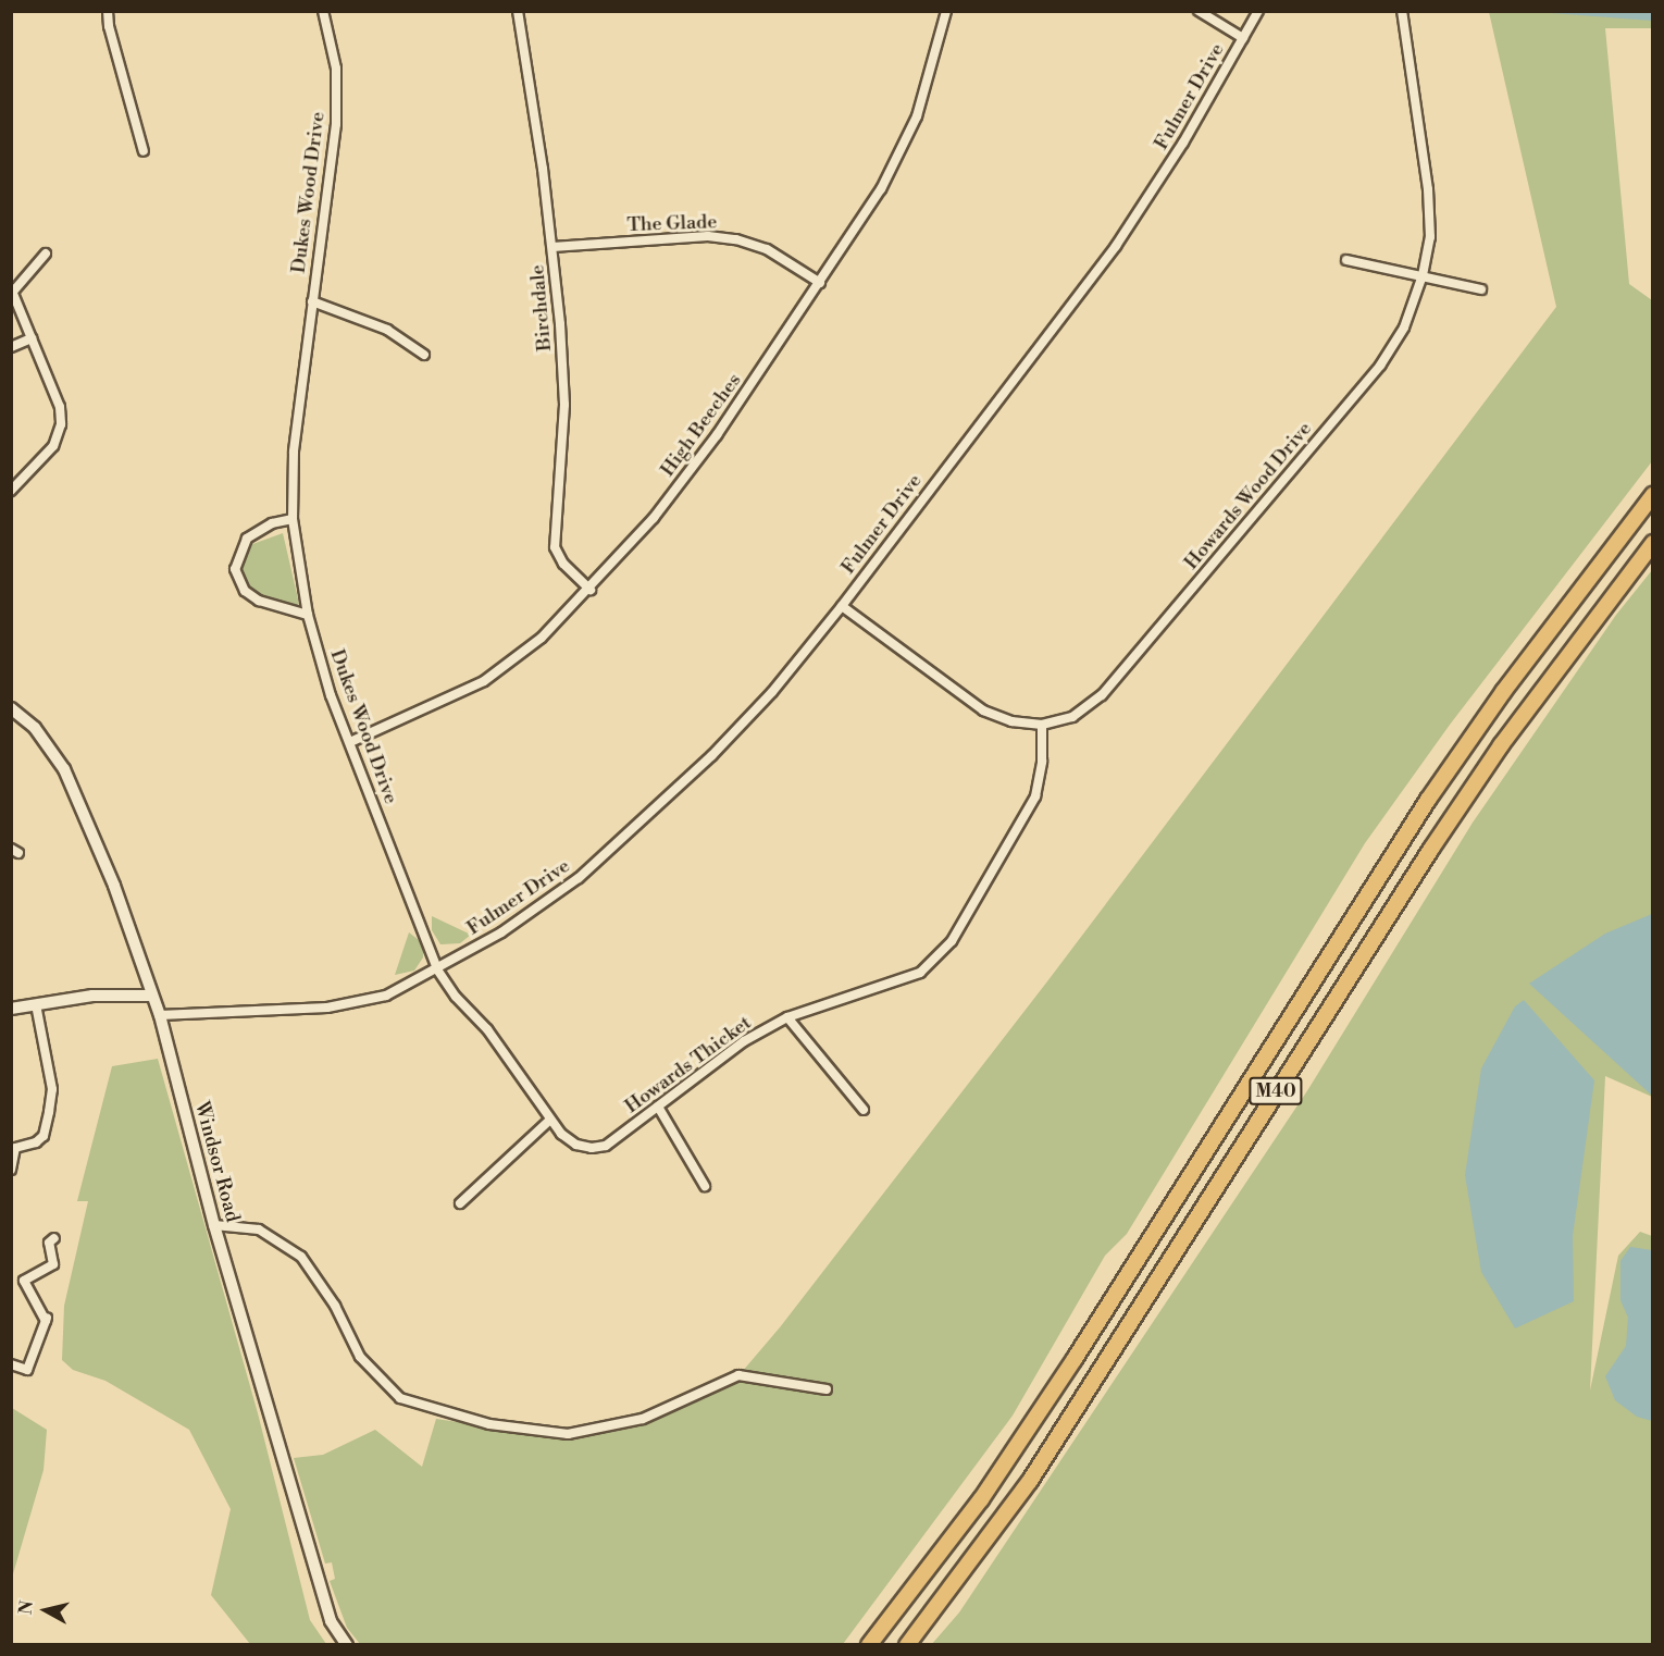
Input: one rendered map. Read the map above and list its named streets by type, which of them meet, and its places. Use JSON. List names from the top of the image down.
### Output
{
  "streets": {
    "highway": ["M40"],
    "main road": ["Windsor Road"],
    "street": [
      "Fulmer Drive",
      "Dukes Wood Drive",
      "The Glade",
      "Birchdale",
      "High Beeches",
      "Howards Wood Drive",
      "Howards Thicket"
    ]
  },
  "crossings": [
    ["Fulmer Drive", "Dukes Wood Drive"],
    ["Fulmer Drive", "Howards Wood Drive"],
    ["Fulmer Drive", "Howards Thicket"],
    ["Dukes Wood Drive", "High Beeches"],
    ["Dukes Wood Drive", "Howards Thicket"],
    ["The Glade", "Birchdale"],
    ["The Glade", "High Beeches"],
    ["Birchdale", "High Beeches"],
    ["Howards Wood Drive", "Howards Thicket"]
  ],
  "north": "left"
}
